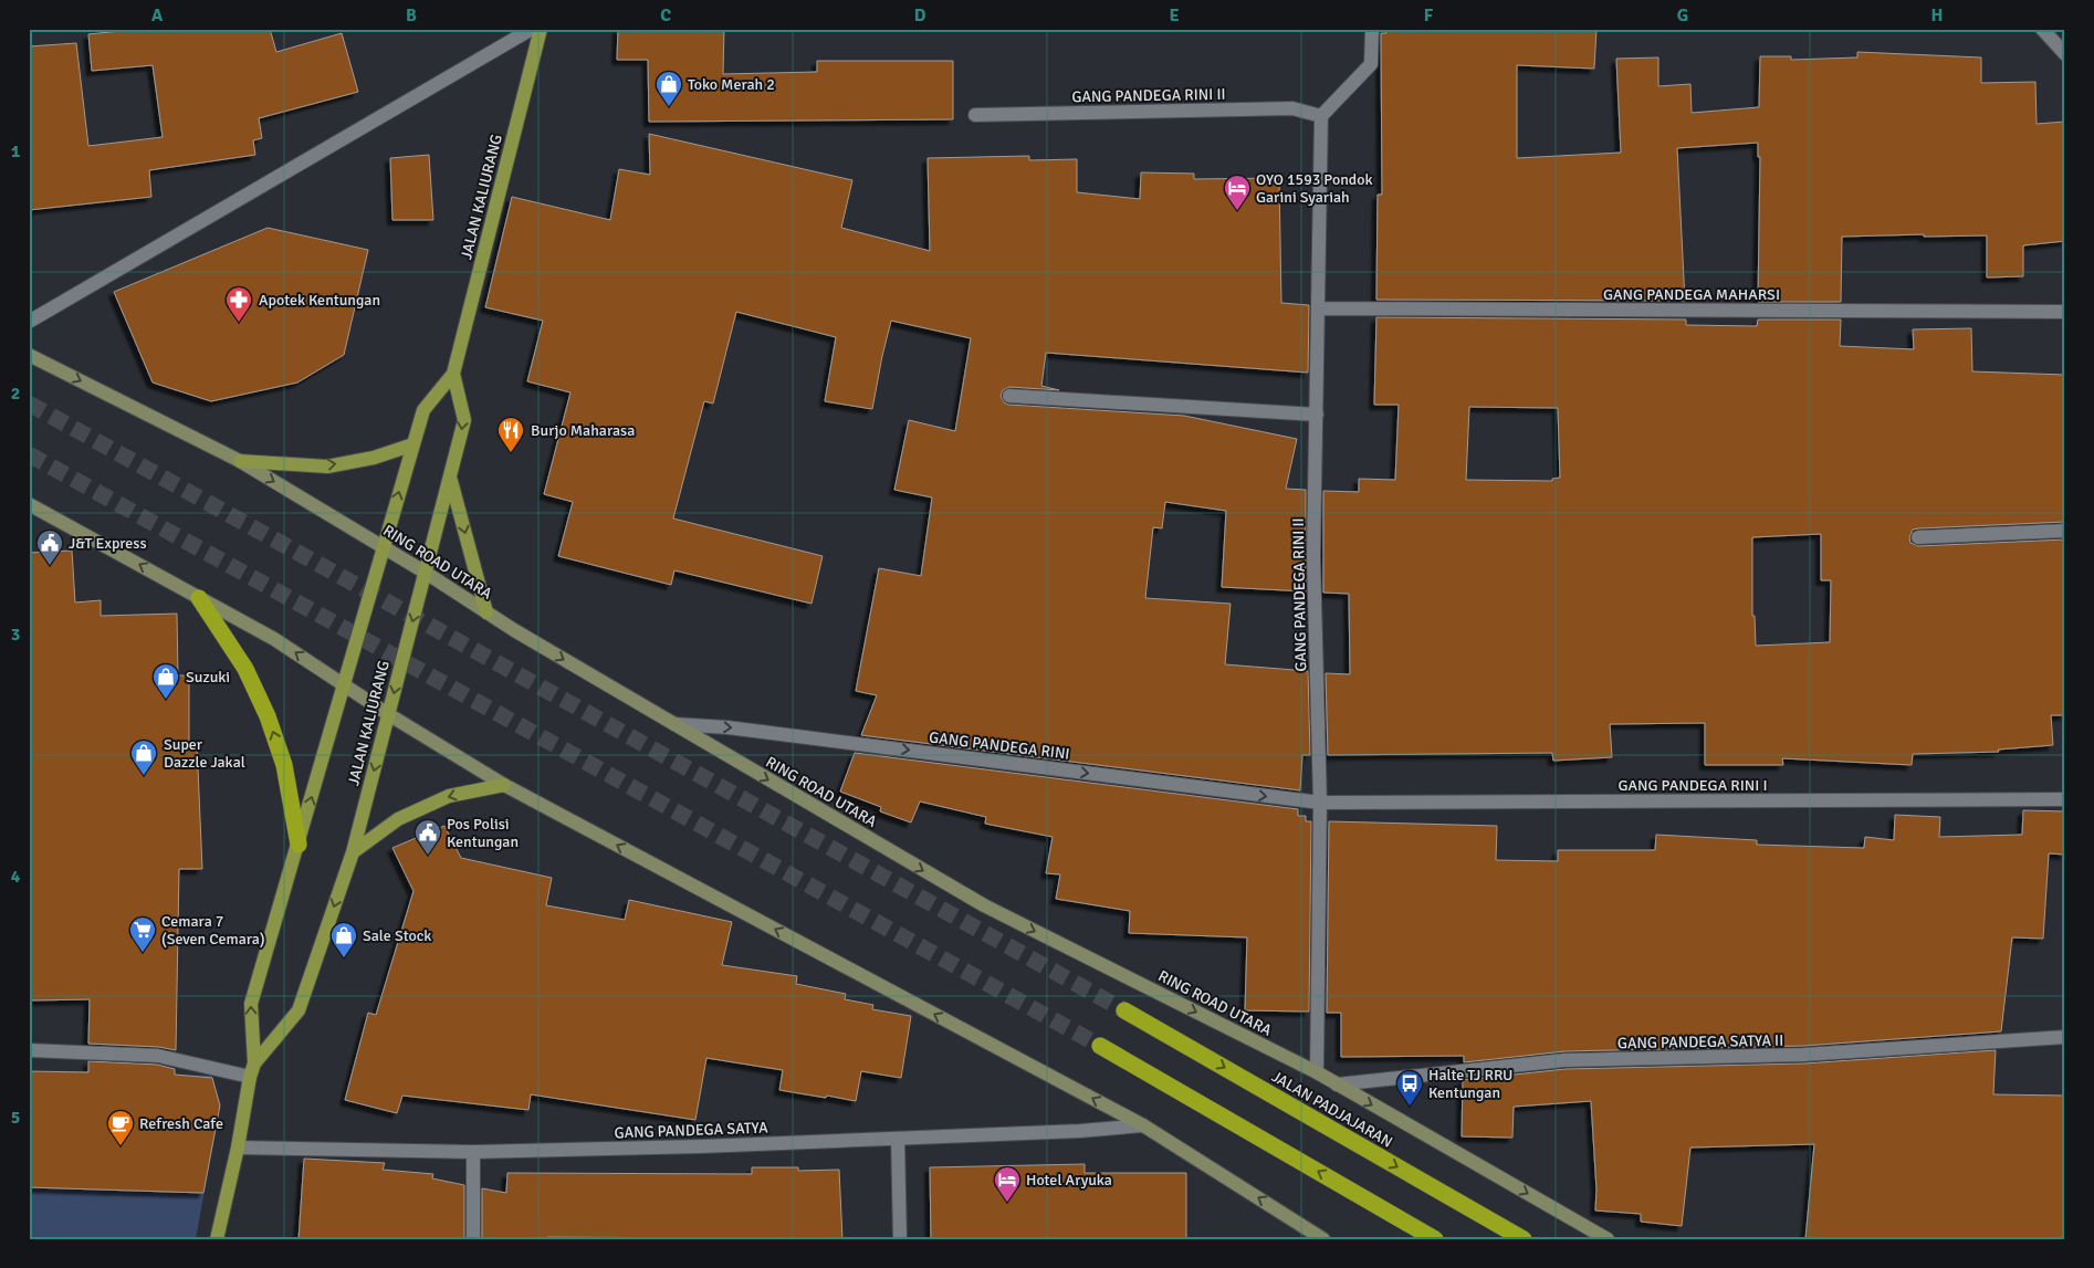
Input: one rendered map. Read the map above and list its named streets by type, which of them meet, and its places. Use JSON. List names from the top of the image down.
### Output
{
  "streets": {
    "highway": ["JALAN PADJAJARAN"],
    "main road": ["JALAN KALIURANG"],
    "street": [
      "GANG PANDEGA RINI II",
      "GANG PANDEGA MAHARSI",
      "RING ROAD UTARA",
      "GANG PANDEGA RINI",
      "GANG PANDEGA RINI I",
      "GANG PANDEGA SATYA II",
      "GANG PANDEGA SATYA"
    ]
  },
  "crossings": [
    ["GANG PANDEGA RINI II", "GANG PANDEGA MAHARSI"],
    ["GANG PANDEGA RINI II", "RING ROAD UTARA"],
    ["GANG PANDEGA RINI II", "GANG PANDEGA RINI"],
    ["GANG PANDEGA RINI II", "GANG PANDEGA RINI I"],
    ["JALAN KALIURANG", "RING ROAD UTARA"],
    ["JALAN KALIURANG", "GANG PANDEGA SATYA"],
    ["RING ROAD UTARA", "GANG PANDEGA RINI"],
    ["RING ROAD UTARA", "GANG PANDEGA SATYA II"],
    ["GANG PANDEGA RINI", "GANG PANDEGA RINI I"]
  ],
  "one_way": ["RING ROAD UTARA", "GANG PANDEGA RINI"],
  "places": {
    "shop": [
      "Toko Merah 2",
      "Suzuki",
      "Super Dazzle Jakal",
      "Sale Stock"
    ],
    "hotel": ["OYO 1593 Pondok Garini Syariah", "Hotel Aryuka"],
    "pharmacy": ["Apotek Kentungan"],
    "restaurant": ["Burjo Maharasa"],
    "public building": ["J&T Express", "Pos Polisi Kentungan"],
    "supermarket": ["Cemara 7 (Seven Cemara)"],
    "bus stop": ["Halte TJ RRU Kentungan"],
    "cafe": ["Refresh Cafe"]
  },
  "grid": {
    "columns": [
      "A",
      "B",
      "C",
      "D",
      "E",
      "F",
      "G",
      "H"
    ],
    "rows": [
      "1",
      "2",
      "3",
      "4",
      "5"
    ]
  }
}
